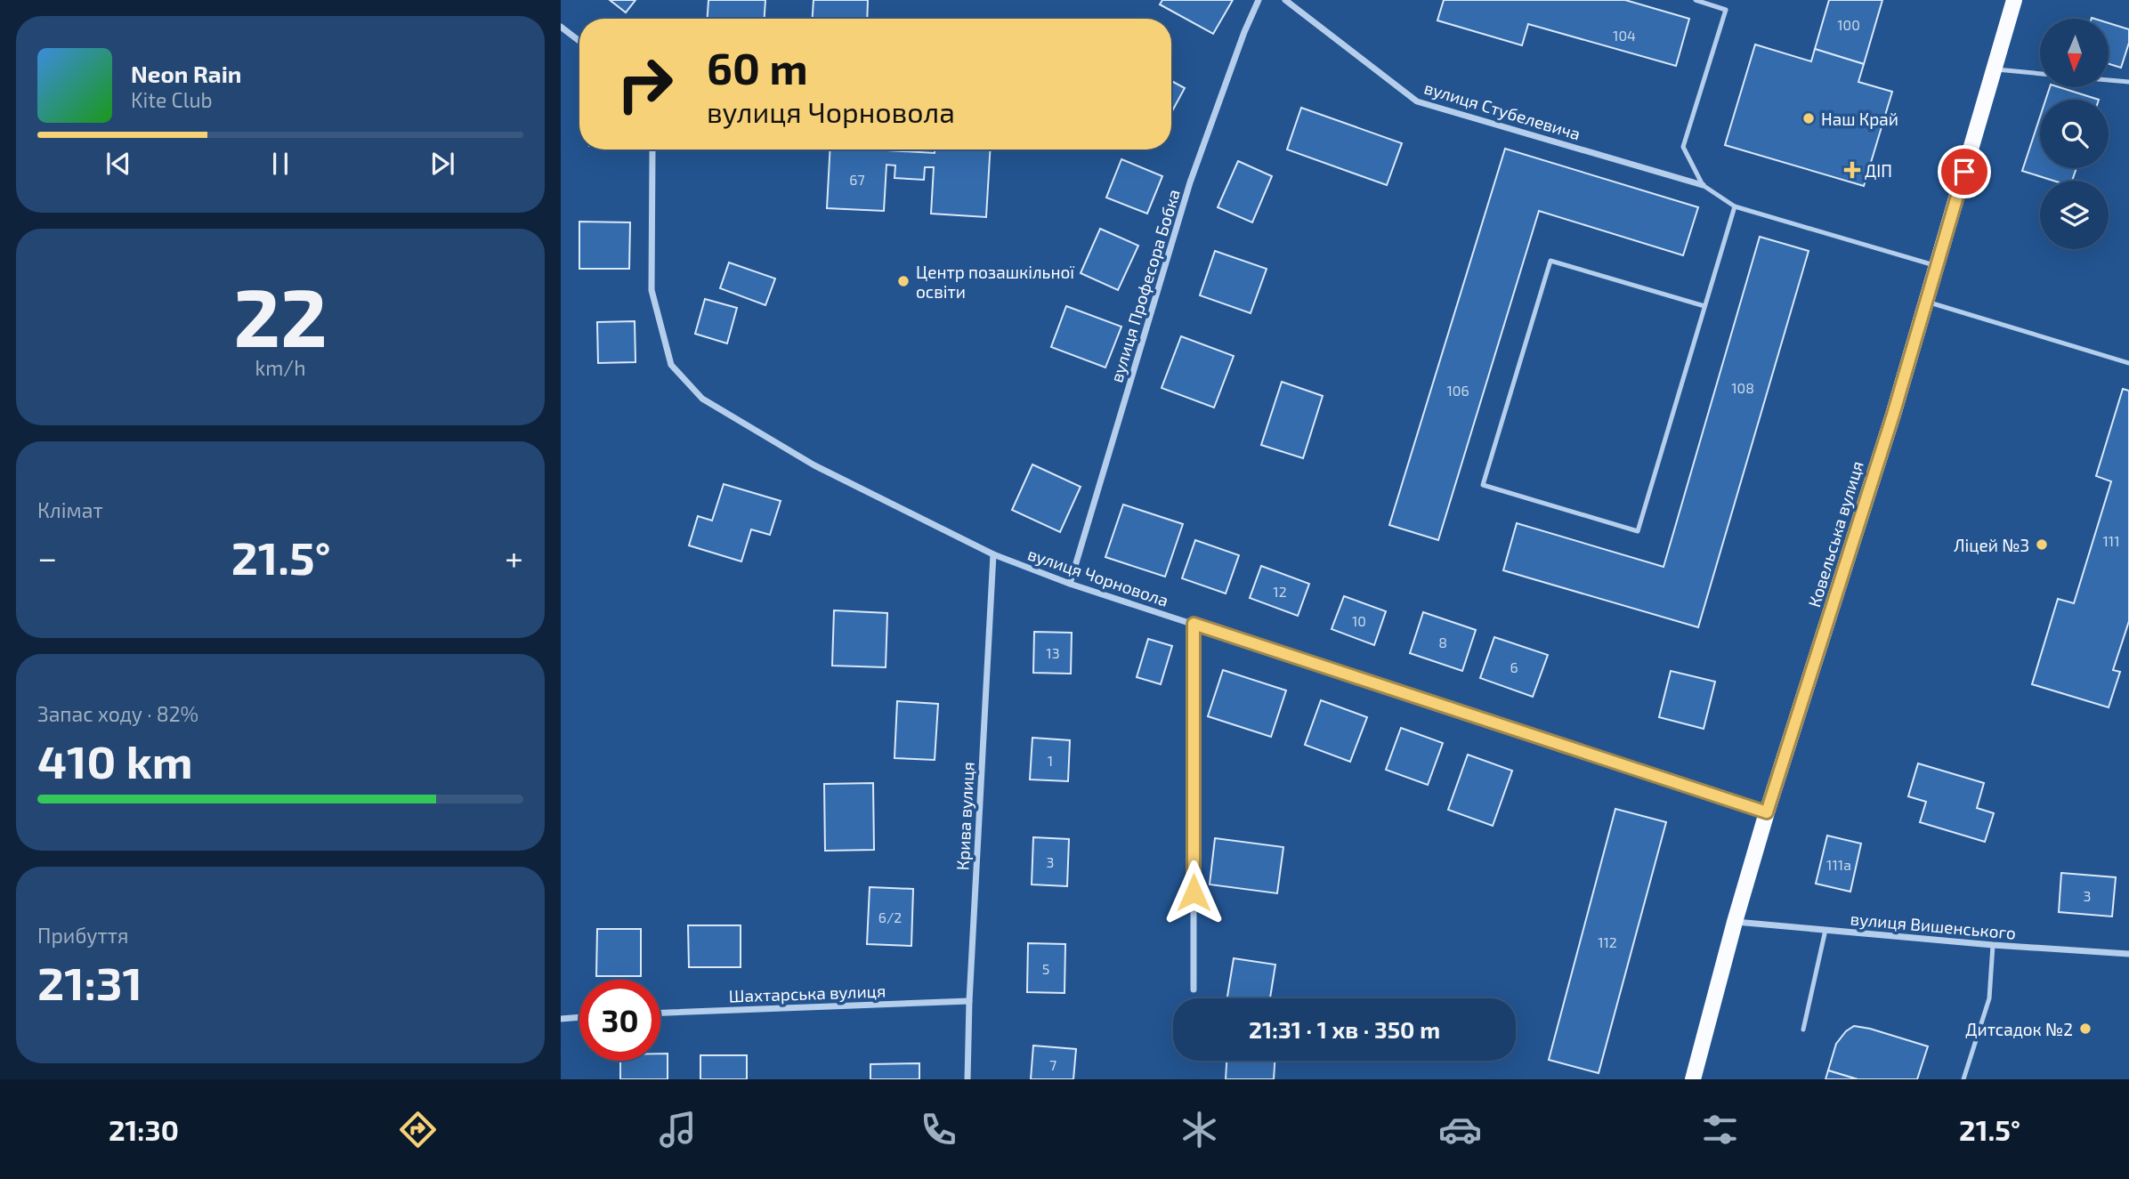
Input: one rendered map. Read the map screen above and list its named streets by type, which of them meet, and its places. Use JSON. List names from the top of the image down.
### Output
{
  "streets": {
    "main road": ["Ковельська вулиця"],
    "street": [
      "вулиця Стубелевича",
      "вулиця Професора Бобка",
      "вулиця Чорновола",
      "Крива вулиця",
      "вулиця Вишенського",
      "Шахтарська вулиця"
    ]
  },
  "crossings": [
    ["вулиця Професора Бобка", "вулиця Чорновола"],
    ["Ковельська вулиця", "вулиця Чорновола"],
    ["Ковельська вулиця", "вулиця Вишенського"],
    ["вулиця Чорновола", "Крива вулиця"],
    ["Крива вулиця", "Шахтарська вулиця"]
  ],
  "places": {
    "other": [
      "Наш Край",
      "Центр позашкільної освіти",
      "Ліцей №3",
      "Дитсадок №2"
    ],
    "health": ["ДІП"]
  },
  "house_numbers": [
    "100",
    "104",
    "67",
    "108",
    "106",
    "111",
    "12",
    "10",
    "8",
    "13",
    "6",
    "1",
    "3",
    "111а",
    "3",
    "6/2",
    "112",
    "5",
    "7"
  ],
  "north": "bottom",
  "page": {
    "turn": ["60 m", "вулиця Чорновола"],
    "song": ["Neon Rain", "Kite Club"],
    "tile": [
      ["22", "km/h"],
      "Клімат",
      ["Запас ходу · 82%", "410 km"],
      ["Прибуття", "21:31"]
    ],
    "heat": ["−", "21.5°", "+"],
    "limit": "30",
    "trip": "21:31 · 1 хв · 350 m",
    "tabs": ["21:30", "21.5°"]
  }
}
